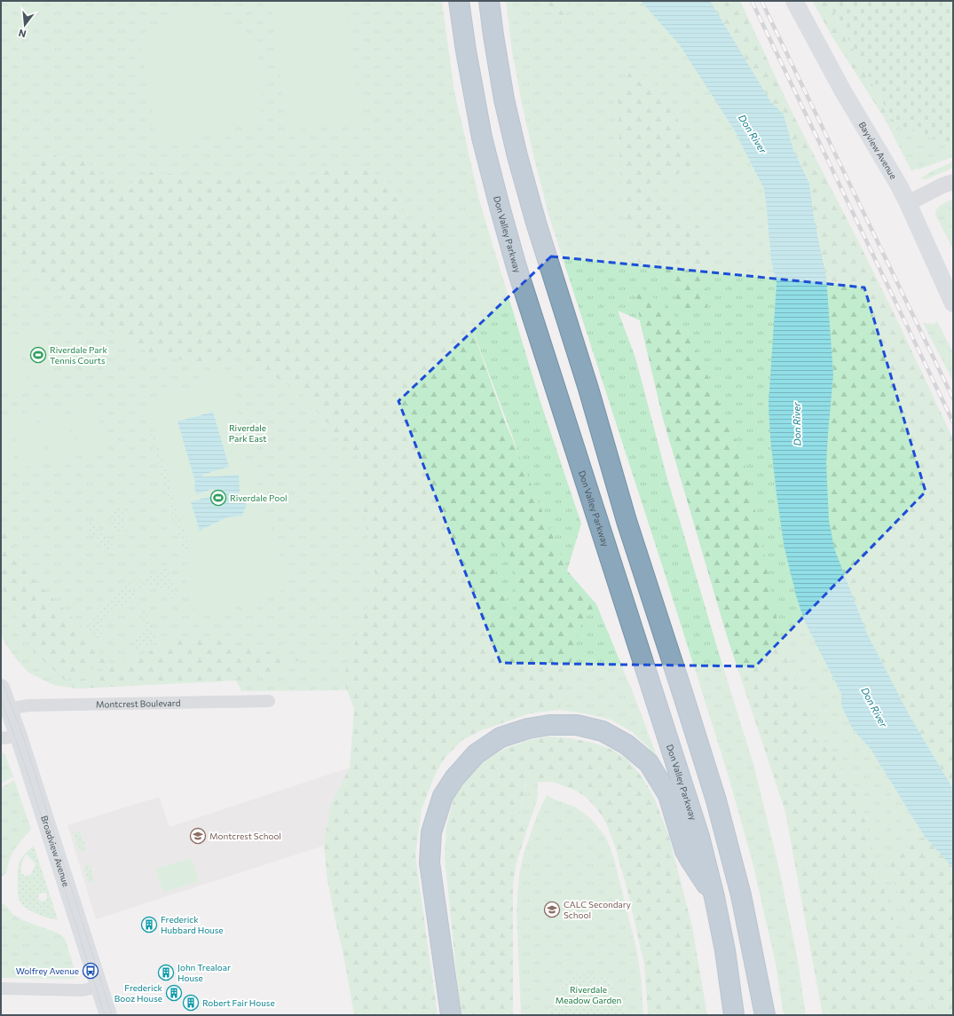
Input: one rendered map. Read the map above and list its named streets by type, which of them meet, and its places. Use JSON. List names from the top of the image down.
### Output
{
  "streets": {
    "highway": ["Don Valley Parkway"],
    "main road": ["Bayview Avenue", "Broadview Avenue"],
    "street": ["Montcrest Boulevard"]
  },
  "crossings": [
    ["Montcrest Boulevard", "Broadview Avenue"]
  ],
  "water": ["Don River"],
  "parks": ["Riverdale Park East", "Riverdale Meadow Garden"],
  "places": {
    "sports": ["Riverdale Park Tennis Courts", "Riverdale Pool"],
    "school or university": ["Montcrest School", "CALC Secondary School"],
    "building": [
      "Frederick Hubbard House",
      "John Trealoar House",
      "Frederick Booz House",
      "Robert Fair House"
    ],
    "bus stop": ["Wolfrey Avenue"]
  },
  "north": "bottom"
}
